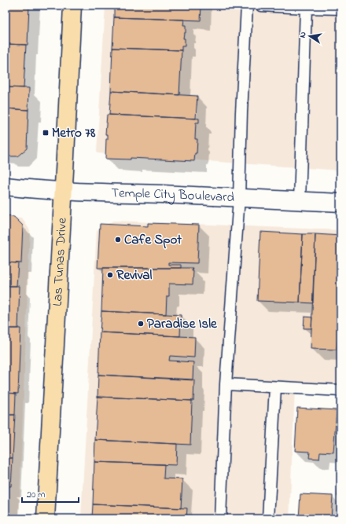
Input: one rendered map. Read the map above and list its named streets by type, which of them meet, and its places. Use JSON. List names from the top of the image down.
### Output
{
  "streets": {
    "main road": ["Temple City Boulevard", "Las Tunas Drive"]
  },
  "crossings": [
    ["Temple City Boulevard", "Las Tunas Drive"]
  ],
  "places": {
    "transit": ["Metro 78"],
    "other": ["Cafe Spot", "Revival", "Paradise Isle"]
  },
  "scale_bar": "20 m",
  "north": "left"
}
